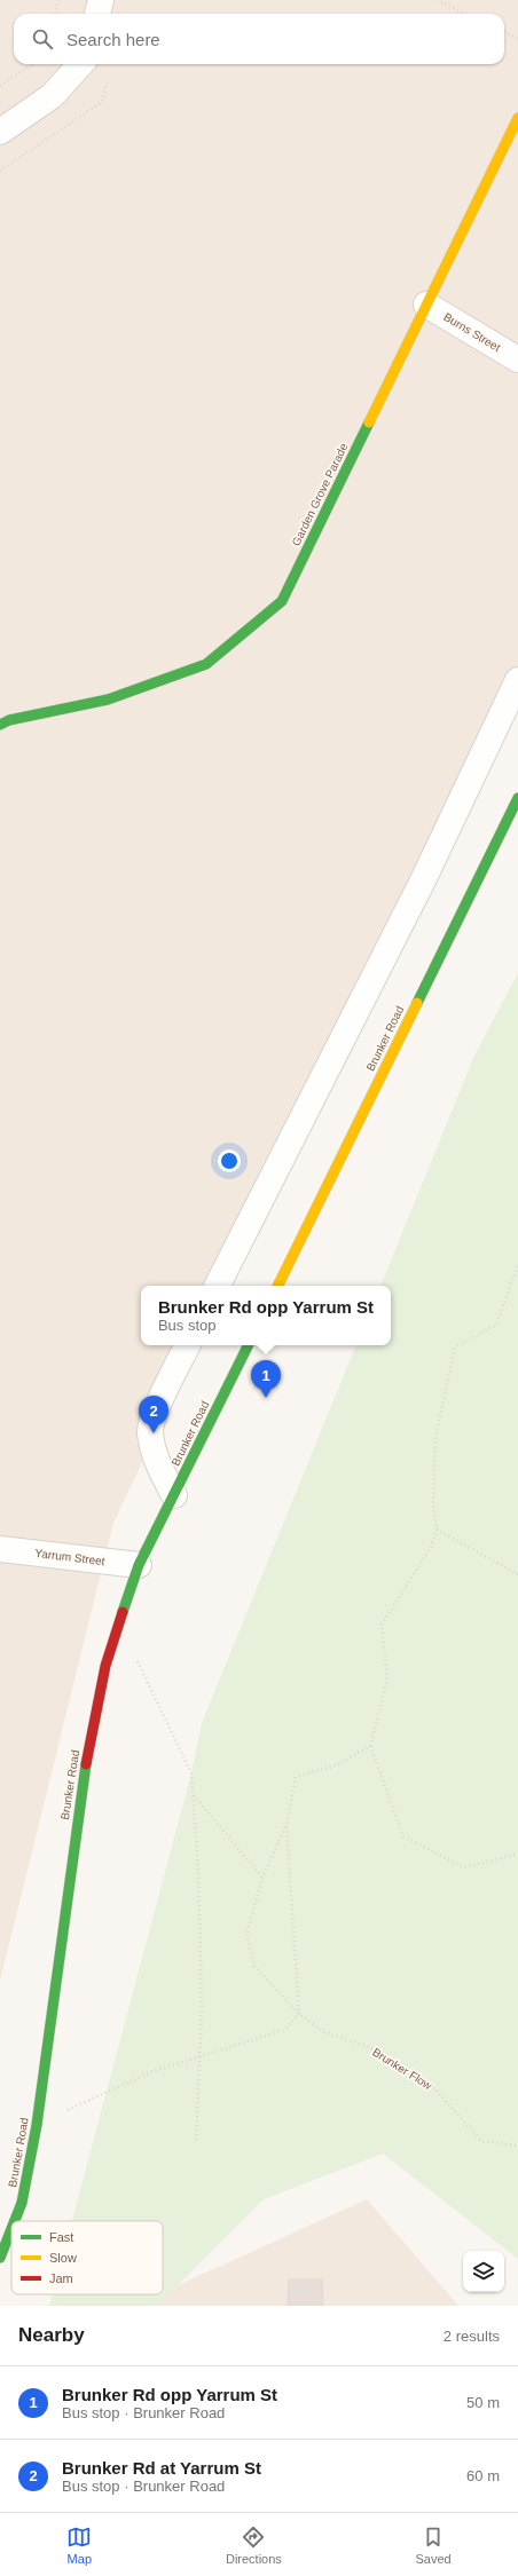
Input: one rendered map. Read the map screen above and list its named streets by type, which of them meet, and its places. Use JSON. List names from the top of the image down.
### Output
{
  "streets": {
    "main road": ["Garden Grove Parade", "Brunker Road"],
    "street": ["Burns Street", "Yarrum Street"],
    "path": ["Brunker Flow"]
  },
  "crossings": [
    ["Burns Street", "Garden Grove Parade"],
    ["Brunker Road", "Yarrum Street"]
  ],
  "legend": ["Fast", "Slow", "Jam"],
  "page": {
    "search": "Search here",
    "popup": ["Brunker Rd opp Yarrum St", "Bus stop"],
    "pins": ["1", "2"],
    "heading": ["Nearby", "2 results"],
    "list": [
      {
        "mark": "1",
        "name": "Brunker Rd opp Yarrum St",
        "note": "Bus stop · Brunker Road",
        "value": "50 m"
      },
      {
        "mark": "2",
        "name": "Brunker Rd at Yarrum St",
        "note": "Bus stop · Brunker Road",
        "value": "60 m"
      }
    ],
    "nav": ["Map", "Directions", "Saved"]
  }
}
